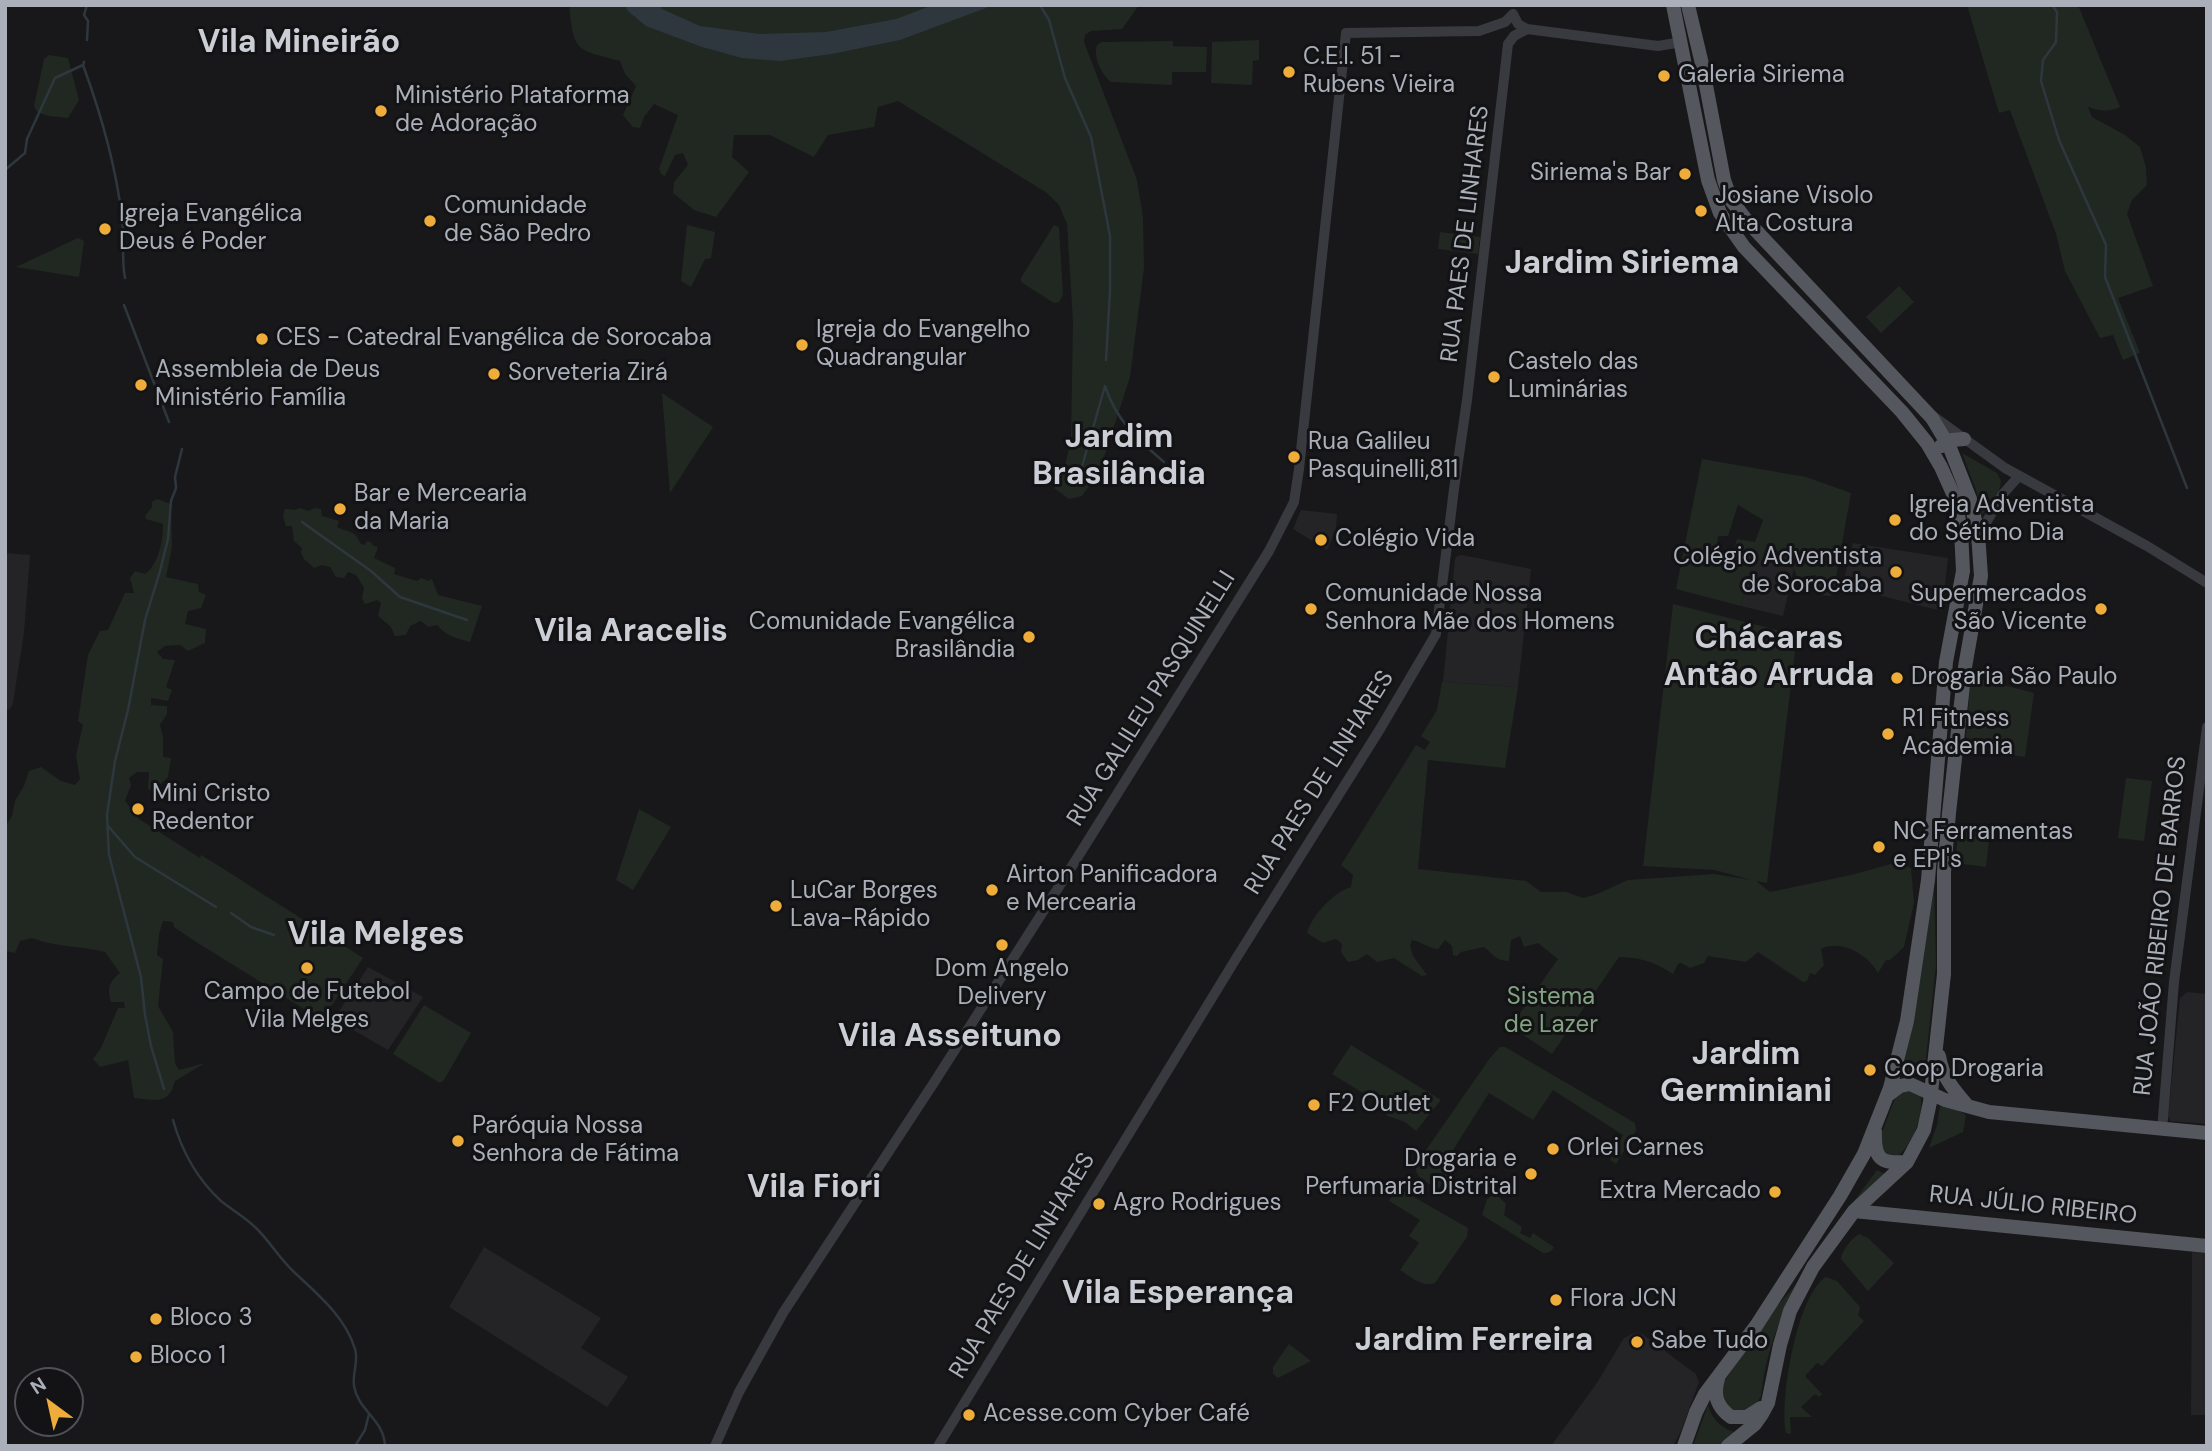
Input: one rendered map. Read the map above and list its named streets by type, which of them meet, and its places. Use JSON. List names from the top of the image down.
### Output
{
  "streets": {
    "main road": ["RUA JÚLIO RIBEIRO"],
    "street": ["RUA PAES DE LINHARES", "RUA GALILEU PASQUINELLI", "RUA JOÃO RIBEIRO DE BARROS"]
  },
  "districts": [
    "Vila Mineirão",
    "Jardim Siriema",
    "Jardim Brasilândia",
    "Vila Aracelis",
    "Chácaras Antão Arruda",
    "Vila Melges",
    "Vila Asseituno",
    "Jardim Germiniani",
    "Vila Fiori",
    "Vila Esperança",
    "Jardim Ferreira"
  ],
  "parks": ["Sistema de Lazer"],
  "places": [
    "C.E.I. 51 - Rubens Vieira",
    "Galeria Siriema",
    "Ministério Plataforma de Adoração",
    "Siriema's Bar",
    "Josiane Visolo Alta Costura",
    "Comunidade de São Pedro",
    "Igreja Evangélica Deus é Poder",
    "CES - Catedral Evangélica de Sorocaba",
    "Igreja do Evangelho Quadrangular",
    "Sorveteria Zirá",
    "Castelo das Luminárias",
    "Assembleia de Deus Ministério Família",
    "Rua Galileu Pasquinelli,811",
    "Bar e Mercearia da Maria",
    "Igreja Adventista do Sétimo Dia",
    "Colégio Vida",
    "Colégio Adventista de Sorocaba",
    "Comunidade Nossa Senhora Mãe dos Homens",
    "Supermercados São Vicente",
    "Comunidade Evangélica Brasilândia",
    "Drogaria São Paulo",
    "R1 Fitness Academia",
    "Mini Cristo Redentor",
    "NC Ferramentas e EPI's",
    "Airton Panificadora e Mercearia",
    "LuCar Borges Lava-Rápido",
    "Dom Angelo Delivery",
    "Campo de Futebol Vila Melges",
    "Coop Drogaria",
    "F2 Outlet",
    "Paróquia Nossa Senhora de Fátima",
    "Orlei Carnes",
    "Drogaria e Perfumaria Distrital",
    "Extra Mercado",
    "Agro Rodrigues",
    "Flora JCN",
    "Bloco 3",
    "Sabe Tudo",
    "Bloco 1",
    "Acesse.com Cyber Café"
  ],
  "north": "top left"
}
